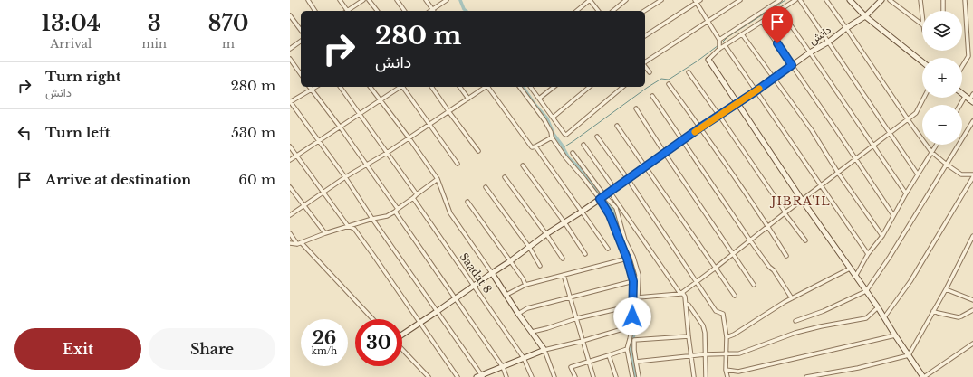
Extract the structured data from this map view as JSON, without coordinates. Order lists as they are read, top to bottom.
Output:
{
  "streets": {
    "main road": ["دانش"],
    "street": ["Saadat 8"]
  },
  "crossings": [
    ["دانش", "Saadat 8"]
  ],
  "districts": ["JIBRA'IL"],
  "page": {
    "eta": [
      "13:04",
      "Arrival",
      "3",
      "min",
      "870",
      "m"
    ],
    "map_buttons": ["+", "−"],
    "turn": ["280 m", "دانش"],
    "list": [
      {
        "name": "Turn right",
        "note": "دانش",
        "value": "280 m"
      },
      {
        "name": "Turn left",
        "value": "530 m"
      },
      {
        "name": "Arrive at destination",
        "value": "60 m"
      }
    ],
    "speed": "26 km/h",
    "limit": "30",
    "buttons": ["Exit", "Share"]
  }
}
